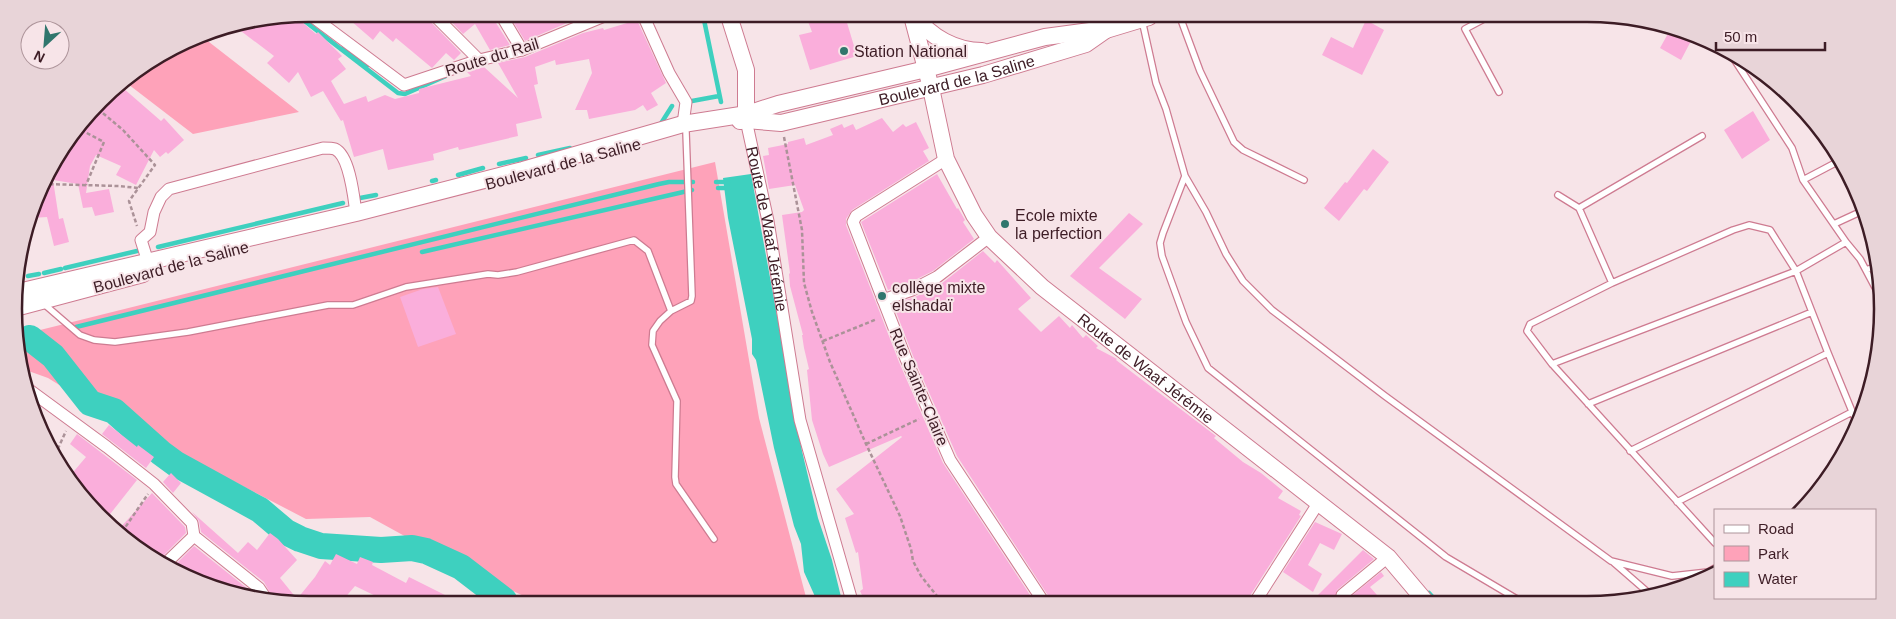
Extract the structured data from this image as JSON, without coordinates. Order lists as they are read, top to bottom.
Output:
{
  "streets": {
    "main road": ["Boulevard de la Saline", "Route de Waaf Jérémie"],
    "street": ["Route du Rail", "Rue Sainte-Claire"]
  },
  "crossings": [
    ["Boulevard de la Saline", "Route de Waaf Jérémie"],
    ["Route de Waaf Jérémie", "Rue Sainte-Claire"]
  ],
  "places": ["Station National", "Ecole mixte la perfection", "collège mixte elshadaï"],
  "legend": ["Road", "Park", "Water"],
  "scale_bar": "50 m",
  "north": "bottom left"
}
